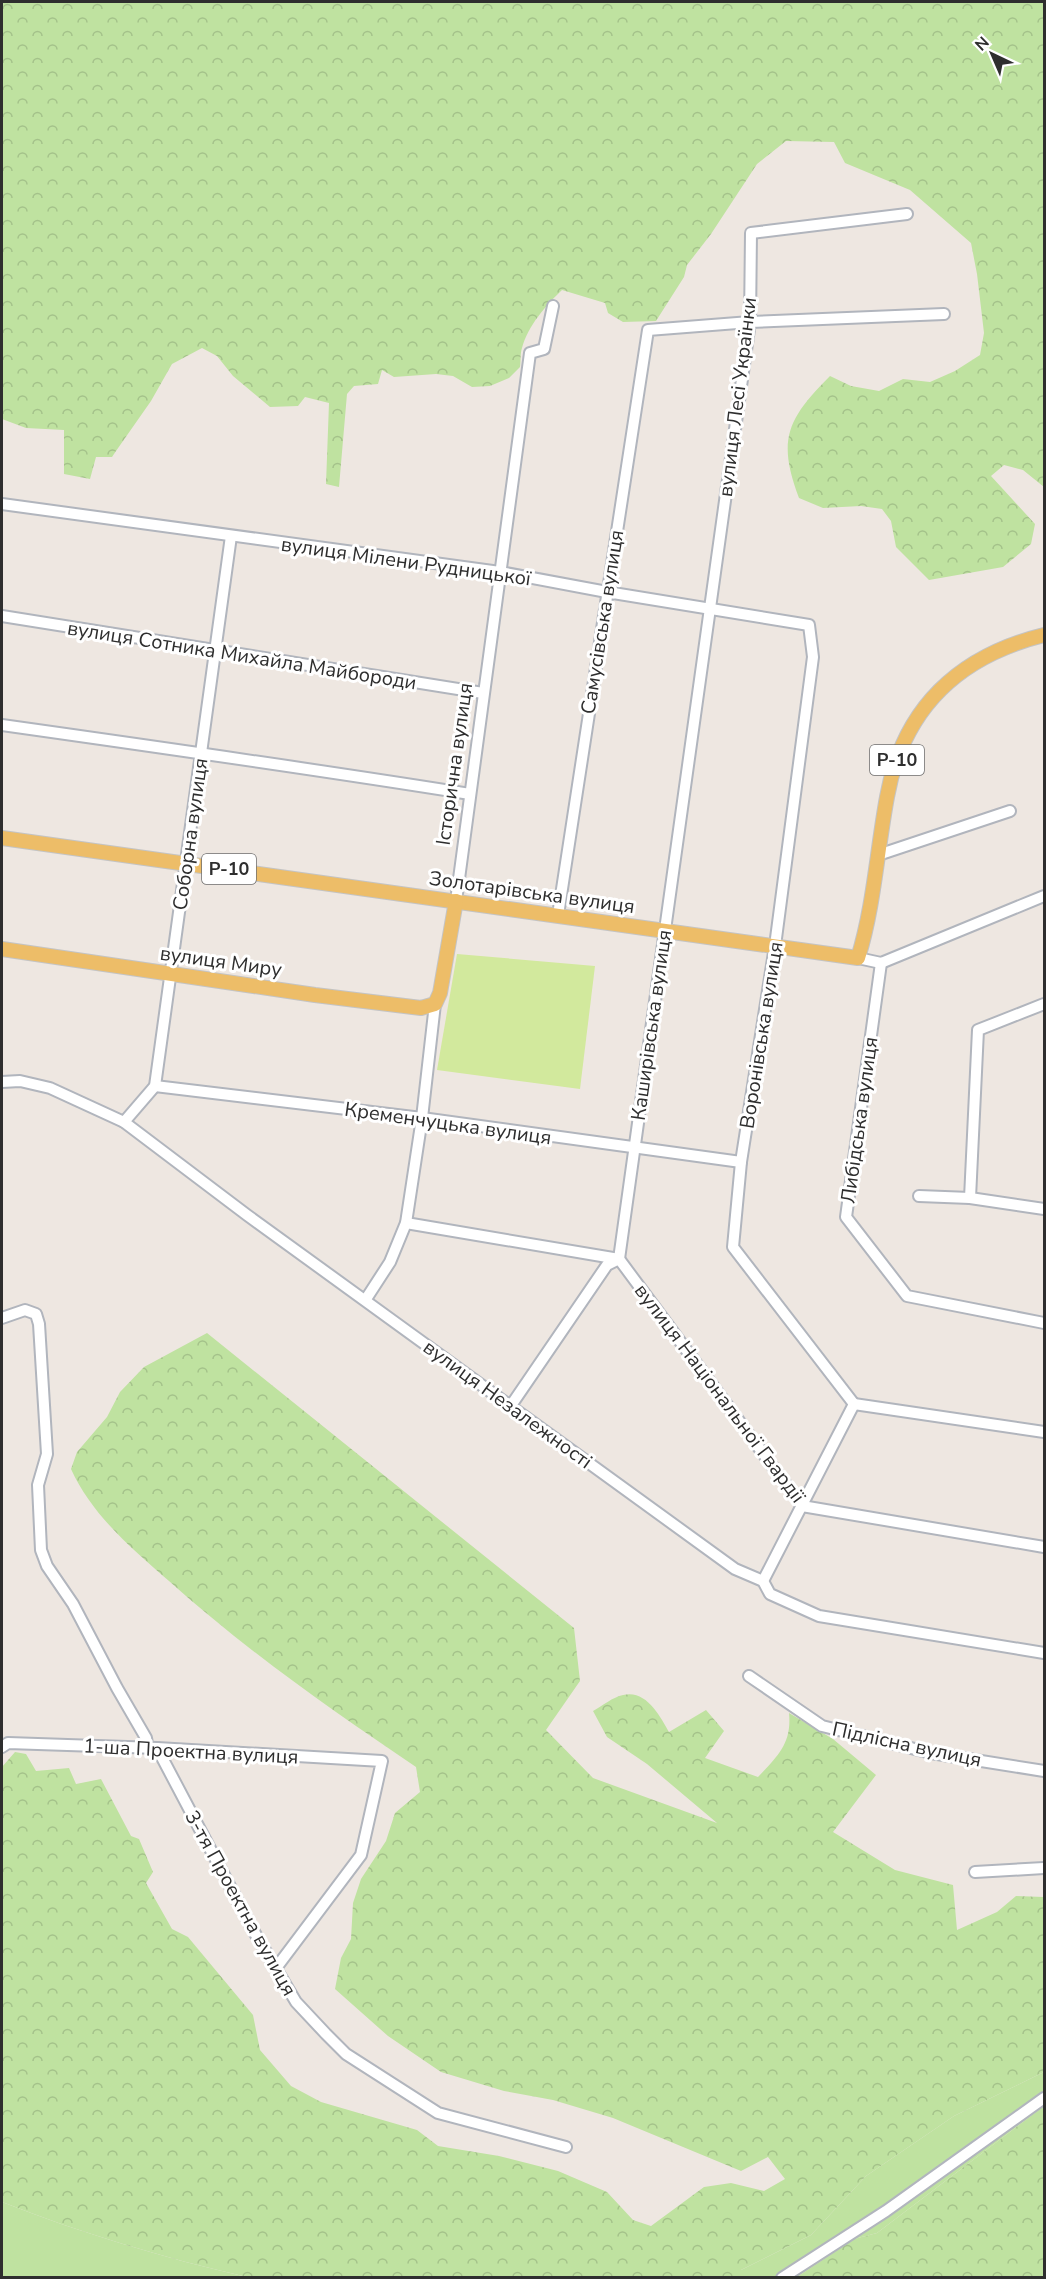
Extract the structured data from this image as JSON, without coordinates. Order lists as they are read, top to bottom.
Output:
{
  "streets": {
    "main road": [
      "Р-10",
      "Історична вулиця",
      "Золотарівська вулиця",
      "вулиця Миру"
    ],
    "street": [
      "вулиця Лесі Українки",
      "вулиця Мілени Рудницької",
      "Самусівська вулиця",
      "вулиця Сотника Михайла Майбороди",
      "Соборна вулиця",
      "Каширівська вулиця",
      "Воронівська вулиця",
      "Либідська вулиця",
      "Кременчуцька вулиця",
      "вулиця Національної Гвардії",
      "вулиця Незалежності",
      "Підлісна вулиця",
      "1-ша Проектна вулиця",
      "3-тя Проектна вулиця"
    ]
  },
  "crossings": [
    ["вулиця Лесі Українки", "вулиця Мілени Рудницької"],
    ["вулиця Лесі Українки", "Самусівська вулиця"],
    ["вулиця Лесі Українки", "Каширівська вулиця"],
    ["вулиця Мілени Рудницької", "Самусівська вулиця"],
    ["вулиця Мілени Рудницької", "Історична вулиця"],
    ["вулиця Мілени Рудницької", "Соборна вулиця"],
    ["вулиця Мілени Рудницької", "Каширівська вулиця"],
    ["вулиця Мілени Рудницької", "Воронівська вулиця"],
    ["Самусівська вулиця", "Золотарівська вулиця"],
    ["вулиця Сотника Михайла Майбороди", "Історична вулиця"],
    ["вулиця Сотника Михайла Майбороди", "Соборна вулиця"],
    ["Р-10", "Золотарівська вулиця"],
    ["Історична вулиця", "Золотарівська вулиця"],
    ["Історична вулиця", "вулиця Миру"],
    ["Історична вулиця", "Кременчуцька вулиця"],
    ["Історична вулиця", "вулиця Незалежності"],
    ["Соборна вулиця", "Золотарівська вулиця"],
    ["Соборна вулиця", "вулиця Миру"],
    ["Соборна вулиця", "Кременчуцька вулиця"],
    ["Золотарівська вулиця", "Каширівська вулиця"],
    ["Золотарівська вулиця", "Воронівська вулиця"],
    ["Золотарівська вулиця", "Либідська вулиця"],
    ["Каширівська вулиця", "Кременчуцька вулиця"],
    ["Каширівська вулиця", "вулиця Національної Гвардії"],
    ["Воронівська вулиця", "Кременчуцька вулиця"],
    ["1-ша Проектна вулиця", "3-тя Проектна вулиця"]
  ],
  "north": "top left"
}
